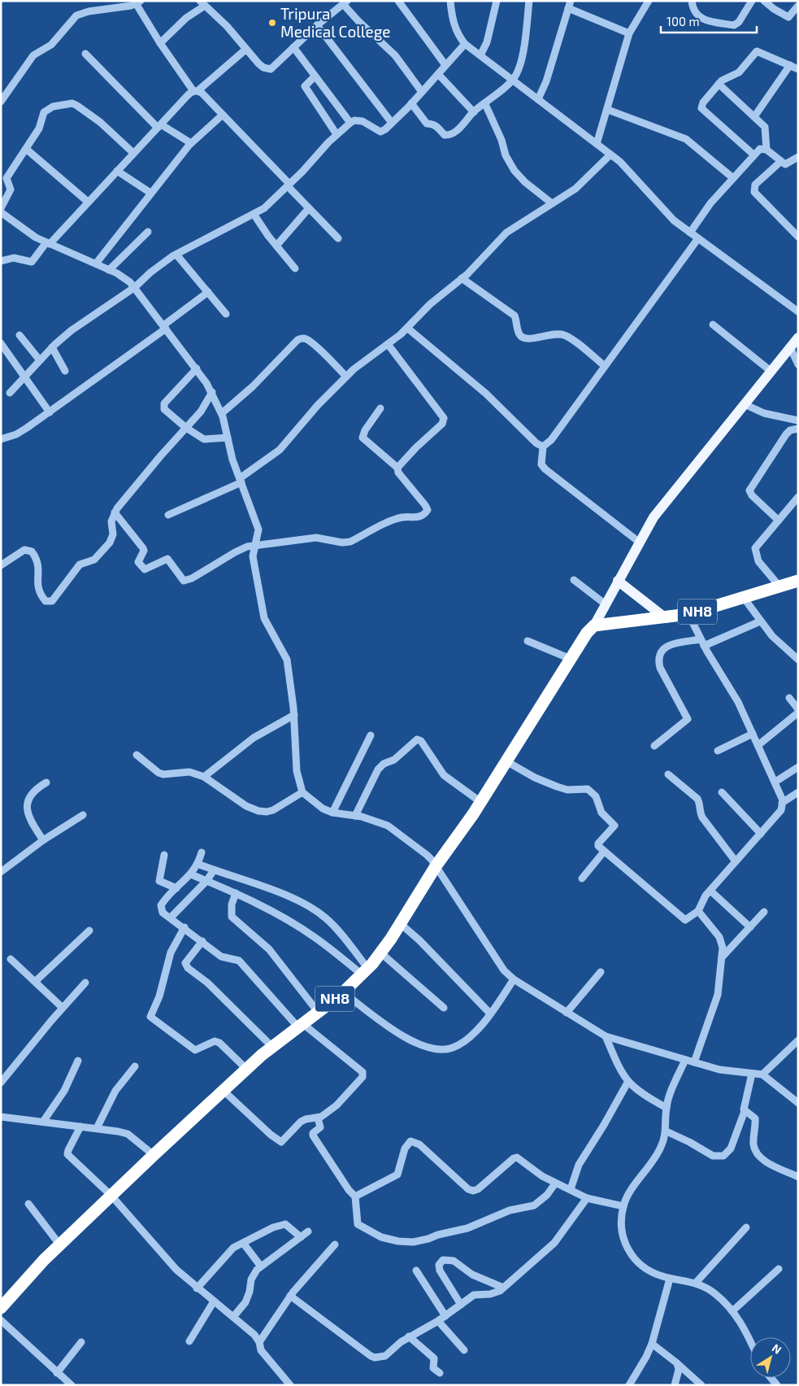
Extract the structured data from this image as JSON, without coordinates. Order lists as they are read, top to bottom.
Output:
{
  "streets": {
    "highway": ["NH8"]
  },
  "places": ["Tripura Medical College"],
  "scale_bar": "100 m",
  "north": "top right"
}
